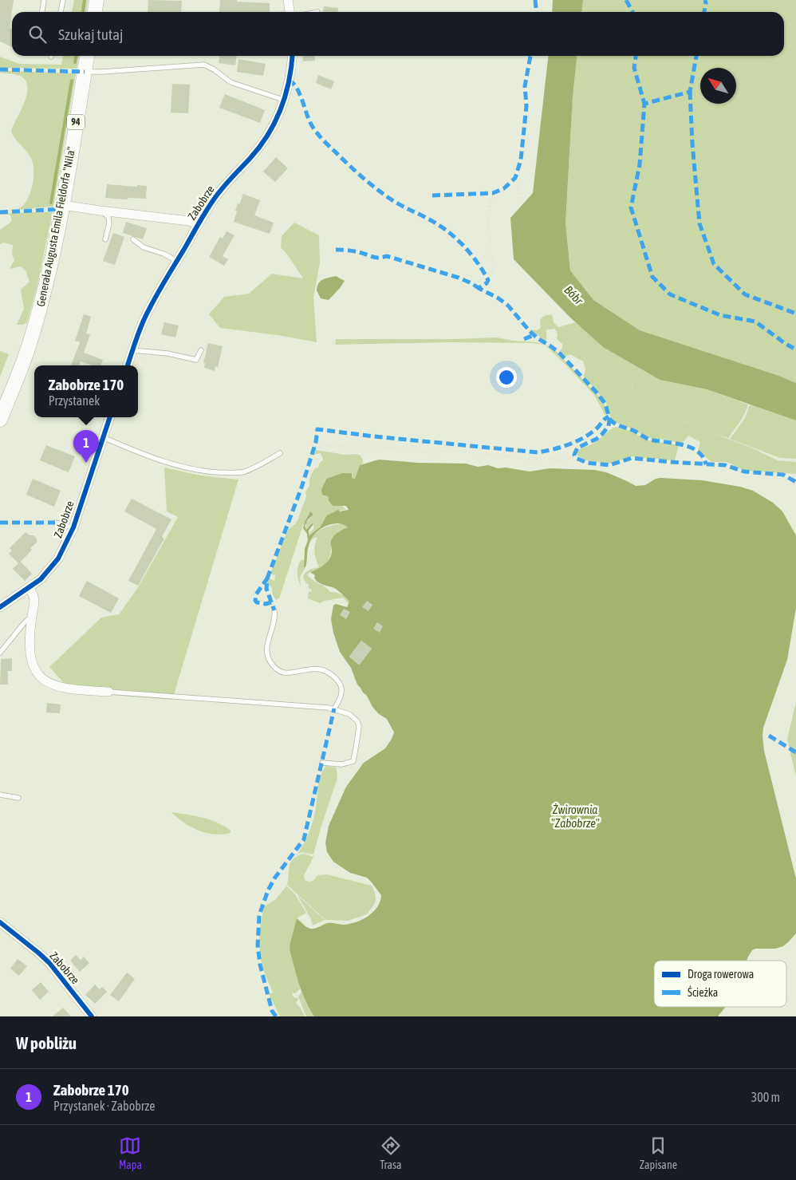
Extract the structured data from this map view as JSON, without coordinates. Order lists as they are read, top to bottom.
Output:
{
  "streets": {
    "main road": ["94", "Generała Augusta Emila Fieldorfa \"Nila\""],
    "street": ["Zabobrze"]
  },
  "water": ["Bóbr", "Żwirownia \"Zabobrze\""],
  "legend": ["Droga rowerowa", "Ścieżka"],
  "north": "top left",
  "page": {
    "search": "Szukaj tutaj",
    "popup": ["Zabobrze 170", "Przystanek"],
    "pins": "1",
    "heading": "W pobliżu",
    "list": [
      {
        "mark": "1",
        "name": "Zabobrze 170",
        "note": "Przystanek · Zabobrze",
        "value": "300 m"
      }
    ],
    "nav": ["Mapa", "Trasa", "Zapisane"]
  }
}
